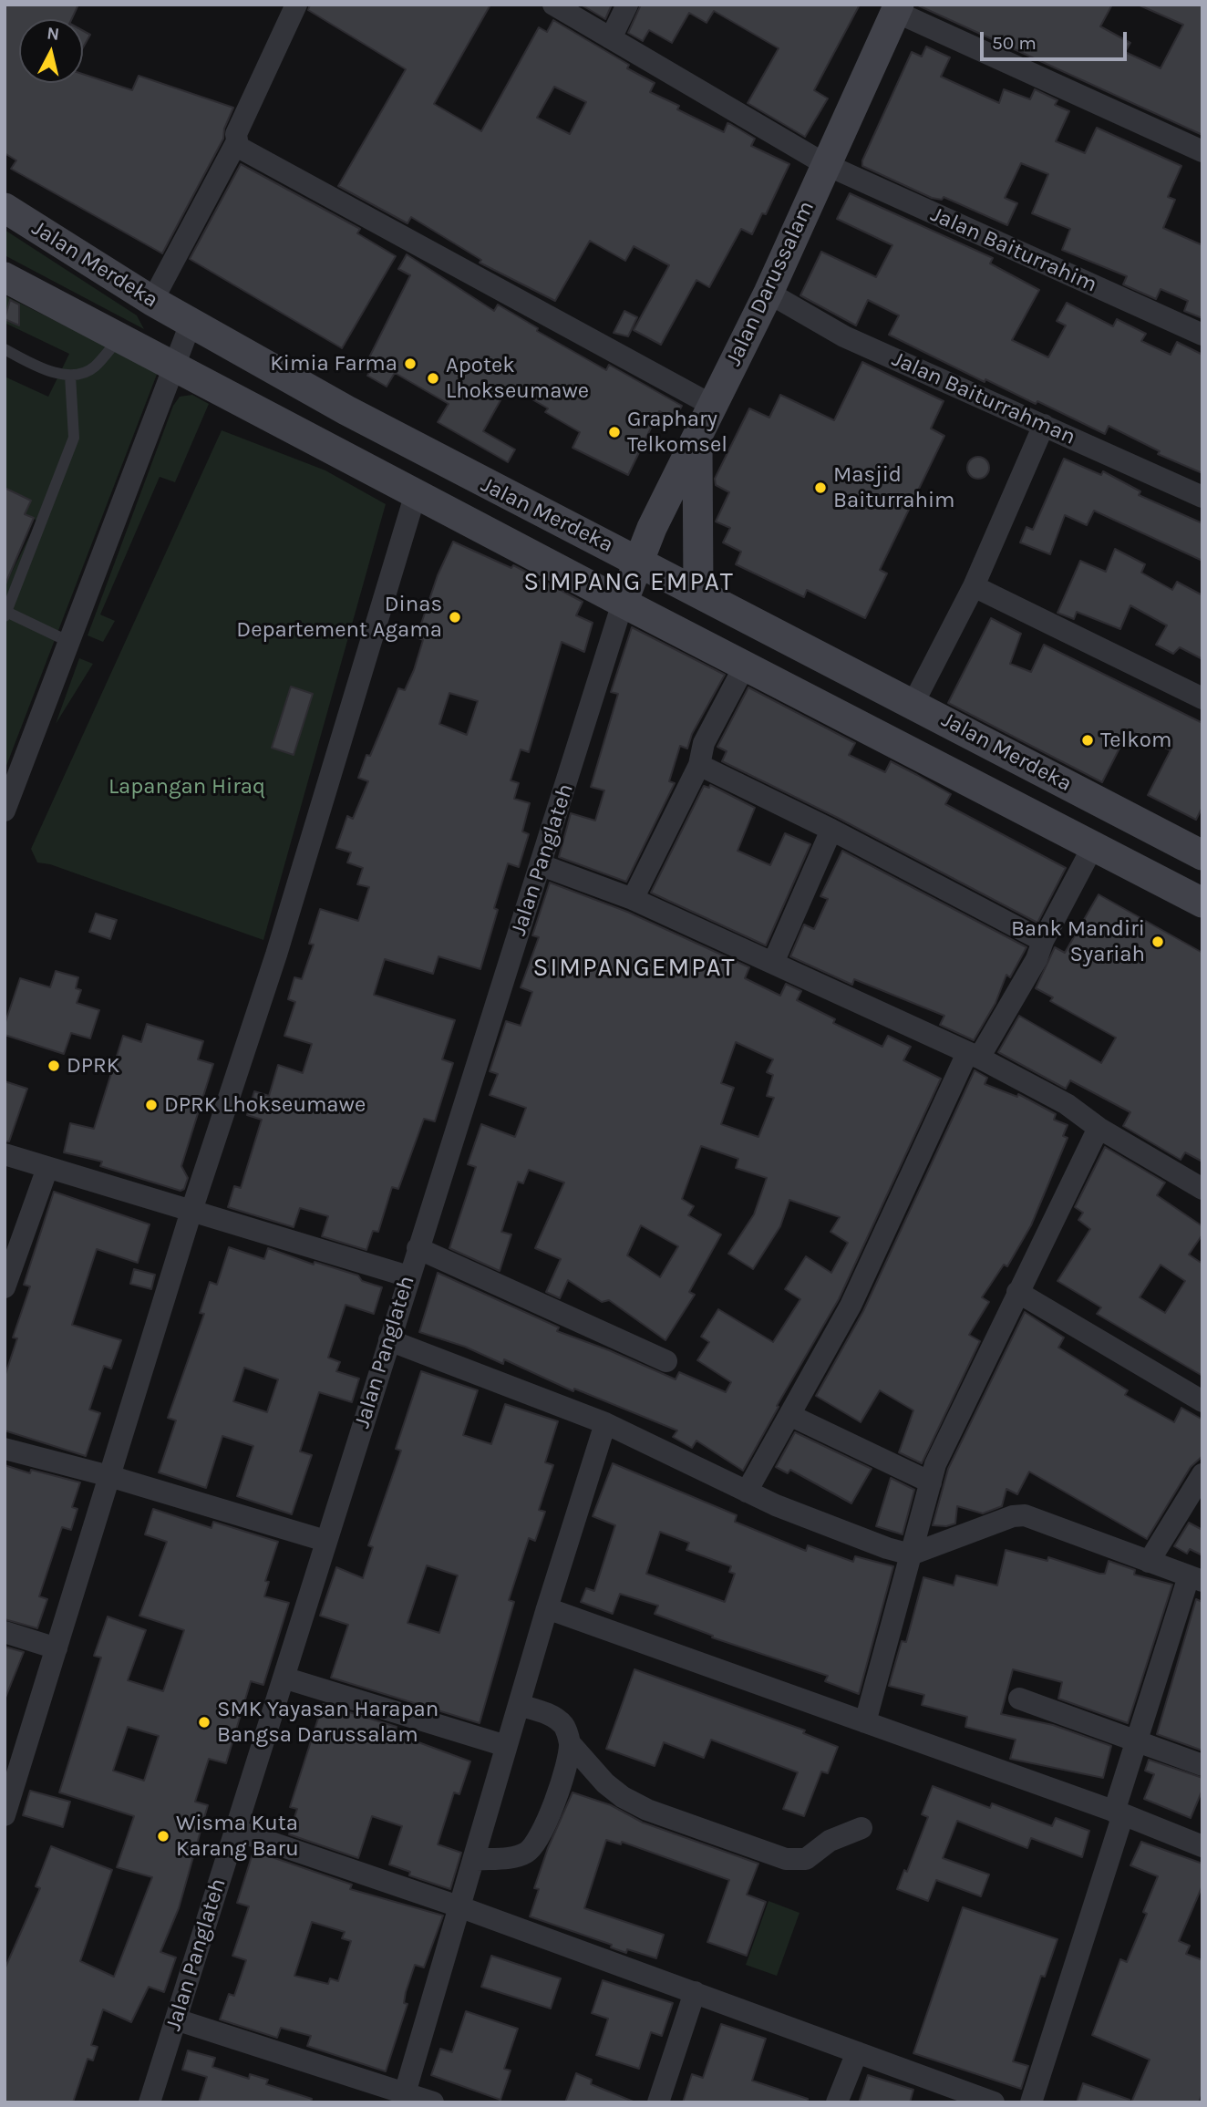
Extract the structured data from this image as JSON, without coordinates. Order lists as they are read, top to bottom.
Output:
{
  "streets": {
    "main road": ["Jalan Merdeka", "Jalan Darussalam"],
    "street": ["Jalan Baiturrahim", "Jalan Baiturrahman", "Jalan Panglateh"]
  },
  "crossings": [
    ["Jalan Baiturrahim", "Jalan Darussalam"],
    ["Jalan Merdeka", "Jalan Darussalam"],
    ["Jalan Merdeka", "Jalan Panglateh"],
    ["Jalan Darussalam", "Jalan Baiturrahman"],
    ["Jalan Darussalam", "Jalan Panglateh"]
  ],
  "districts": ["SIMPANG EMPAT", "SIMPANGEMPAT"],
  "parks": ["Lapangan Hiraq"],
  "places": [
    "Kimia Farma",
    "Apotek Lhokseumawe",
    "Graphary Telkomsel",
    "Masjid Baiturrahim",
    "Dinas Departement Agama",
    "Telkom",
    "Bank Mandiri Syariah",
    "DPRK",
    "DPRK Lhokseumawe",
    "SMK Yayasan Harapan Bangsa Darussalam",
    "Wisma Kuta Karang Baru"
  ],
  "scale_bar": "50 m",
  "north": "top"
}
